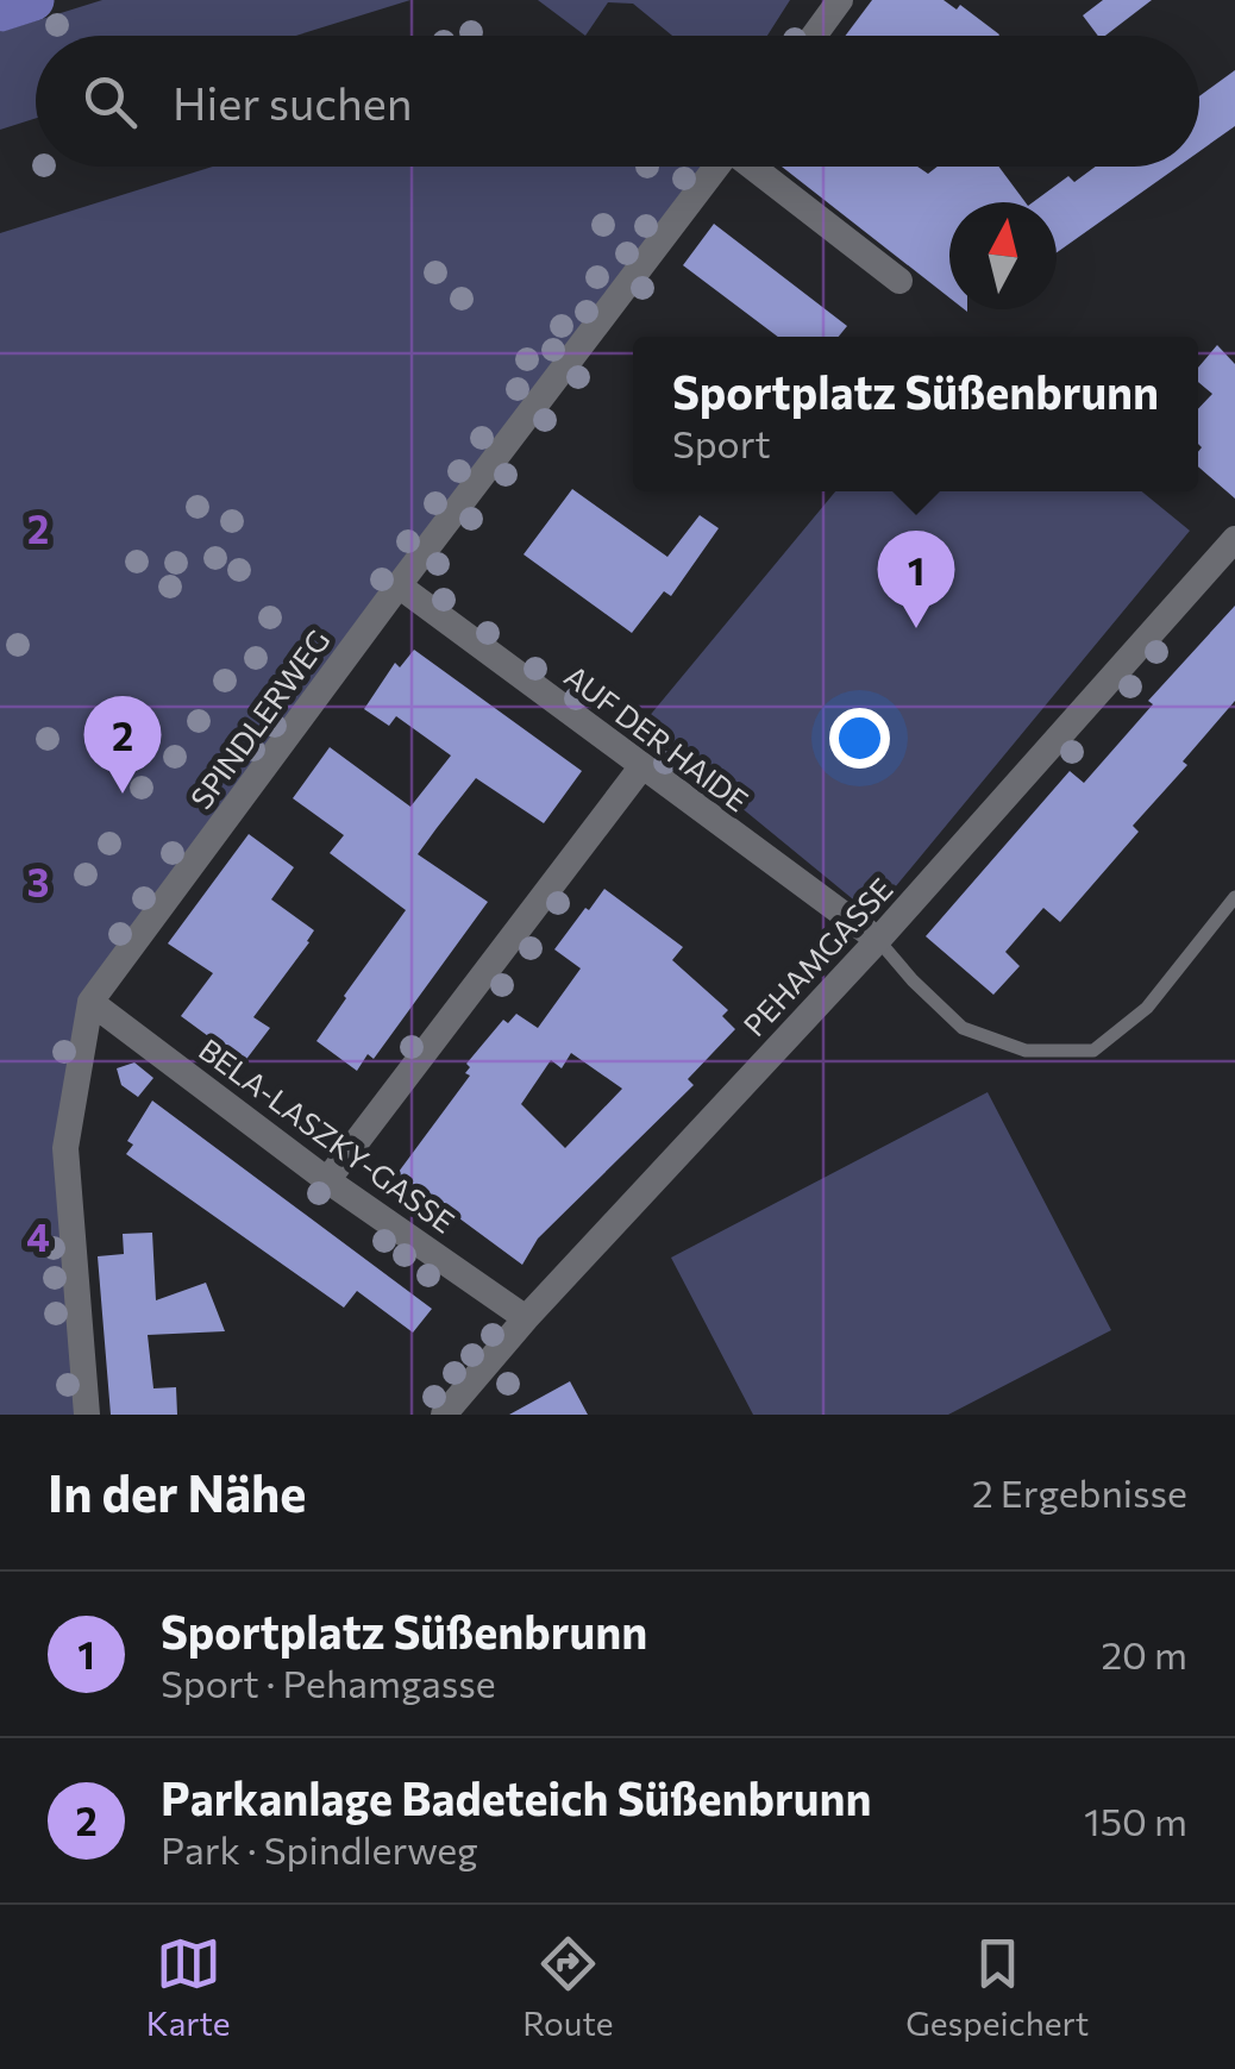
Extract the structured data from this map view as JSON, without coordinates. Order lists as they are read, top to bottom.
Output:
{
  "streets": {
    "street": [
      "SPINDLERWEG",
      "AUF DER HAIDE",
      "PEHAMGASSE",
      "BELA-LASZKY-GASSE"
    ]
  },
  "crossings": [
    ["SPINDLERWEG", "AUF DER HAIDE"],
    ["SPINDLERWEG", "BELA-LASZKY-GASSE"],
    ["AUF DER HAIDE", "PEHAMGASSE"],
    ["PEHAMGASSE", "BELA-LASZKY-GASSE"]
  ],
  "north": "top",
  "page": {
    "search": "Hier suchen",
    "popup": ["Sportplatz Süßenbrunn", "Sport"],
    "pins": ["1", "2"],
    "heading": ["In der Nähe", "2 Ergebnisse"],
    "list": [
      {
        "mark": "1",
        "name": "Sportplatz Süßenbrunn",
        "note": "Sport · Pehamgasse",
        "value": "20 m"
      },
      {
        "mark": "2",
        "name": "Parkanlage Badeteich Süßenbrunn",
        "note": "Park · Spindlerweg",
        "value": "150 m"
      }
    ],
    "nav": ["Karte", "Route", "Gespeichert"]
  },
  "grid": {
    "rows": ["2", "3", "4"]
  }
}
